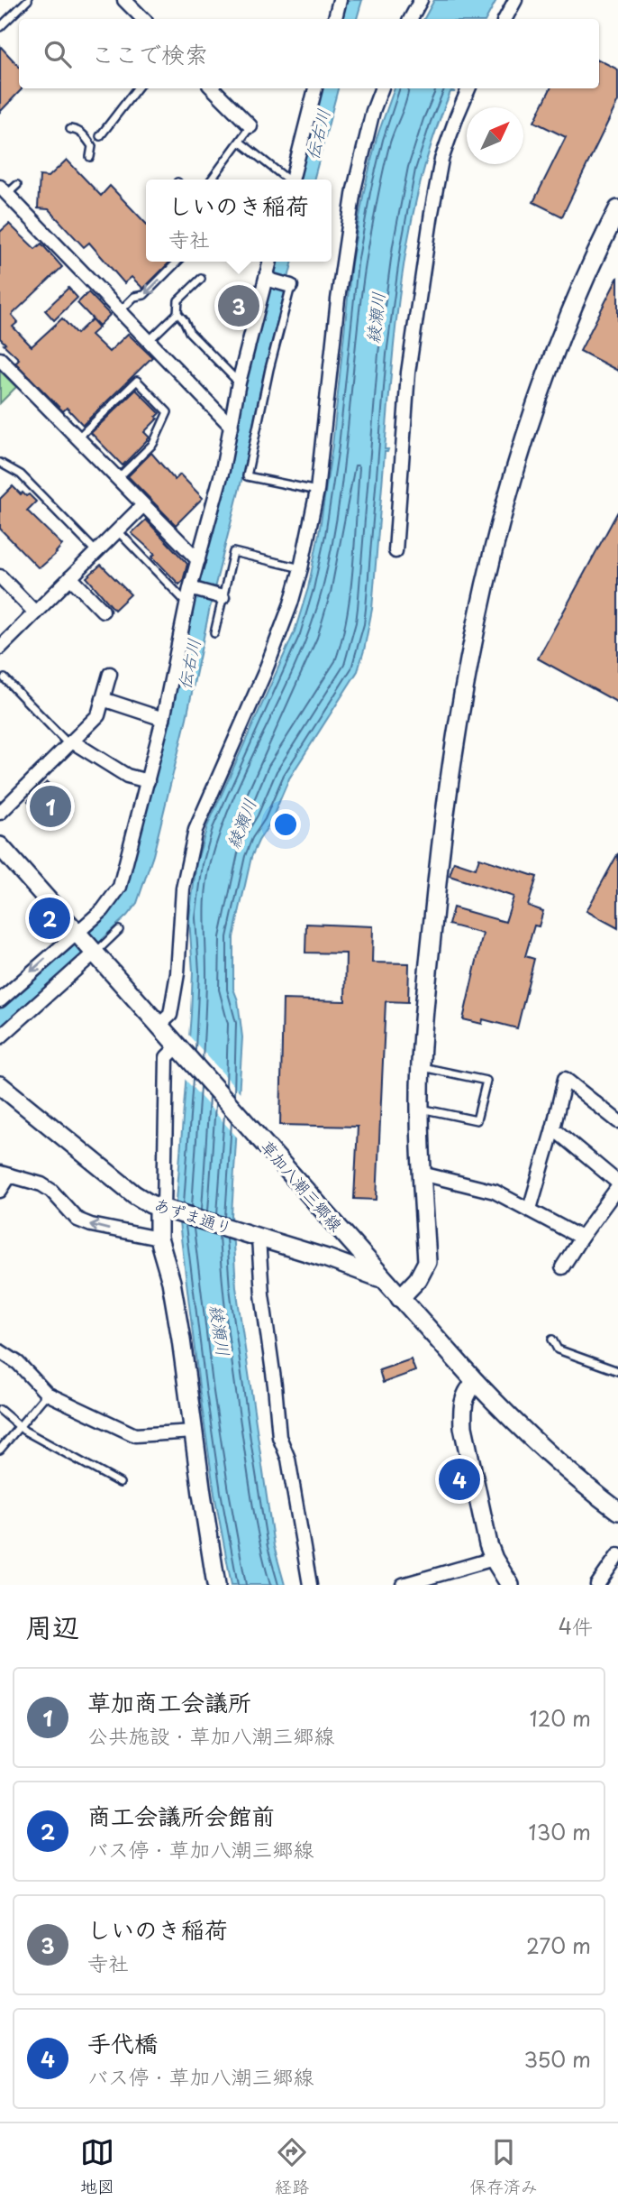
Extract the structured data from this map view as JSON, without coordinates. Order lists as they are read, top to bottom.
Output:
{
  "streets": {
    "street": ["草加八潮三郷線", "あずま通り"]
  },
  "crossings": [
    ["草加八潮三郷線", "あずま通り"]
  ],
  "water": ["伝右川", "綾瀬川"],
  "north": "top right",
  "page": {
    "search": "ここで検索",
    "popup": ["しいのき稲荷", "寺社"],
    "pins": [
      "3",
      "1",
      "2",
      "4"
    ],
    "heading": ["周辺", "4件"],
    "list": [
      {
        "mark": "1",
        "name": "草加商工会議所",
        "note": "公共施設 · 草加八潮三郷線",
        "value": "120 m"
      },
      {
        "mark": "2",
        "name": "商工会議所会館前",
        "note": "バス停 · 草加八潮三郷線",
        "value": "130 m"
      },
      {
        "mark": "3",
        "name": "しいのき稲荷",
        "note": "寺社",
        "value": "270 m"
      },
      {
        "mark": "4",
        "name": "手代橋",
        "note": "バス停 · 草加八潮三郷線",
        "value": "350 m"
      }
    ],
    "nav": ["地図", "経路", "保存済み"]
  }
}
